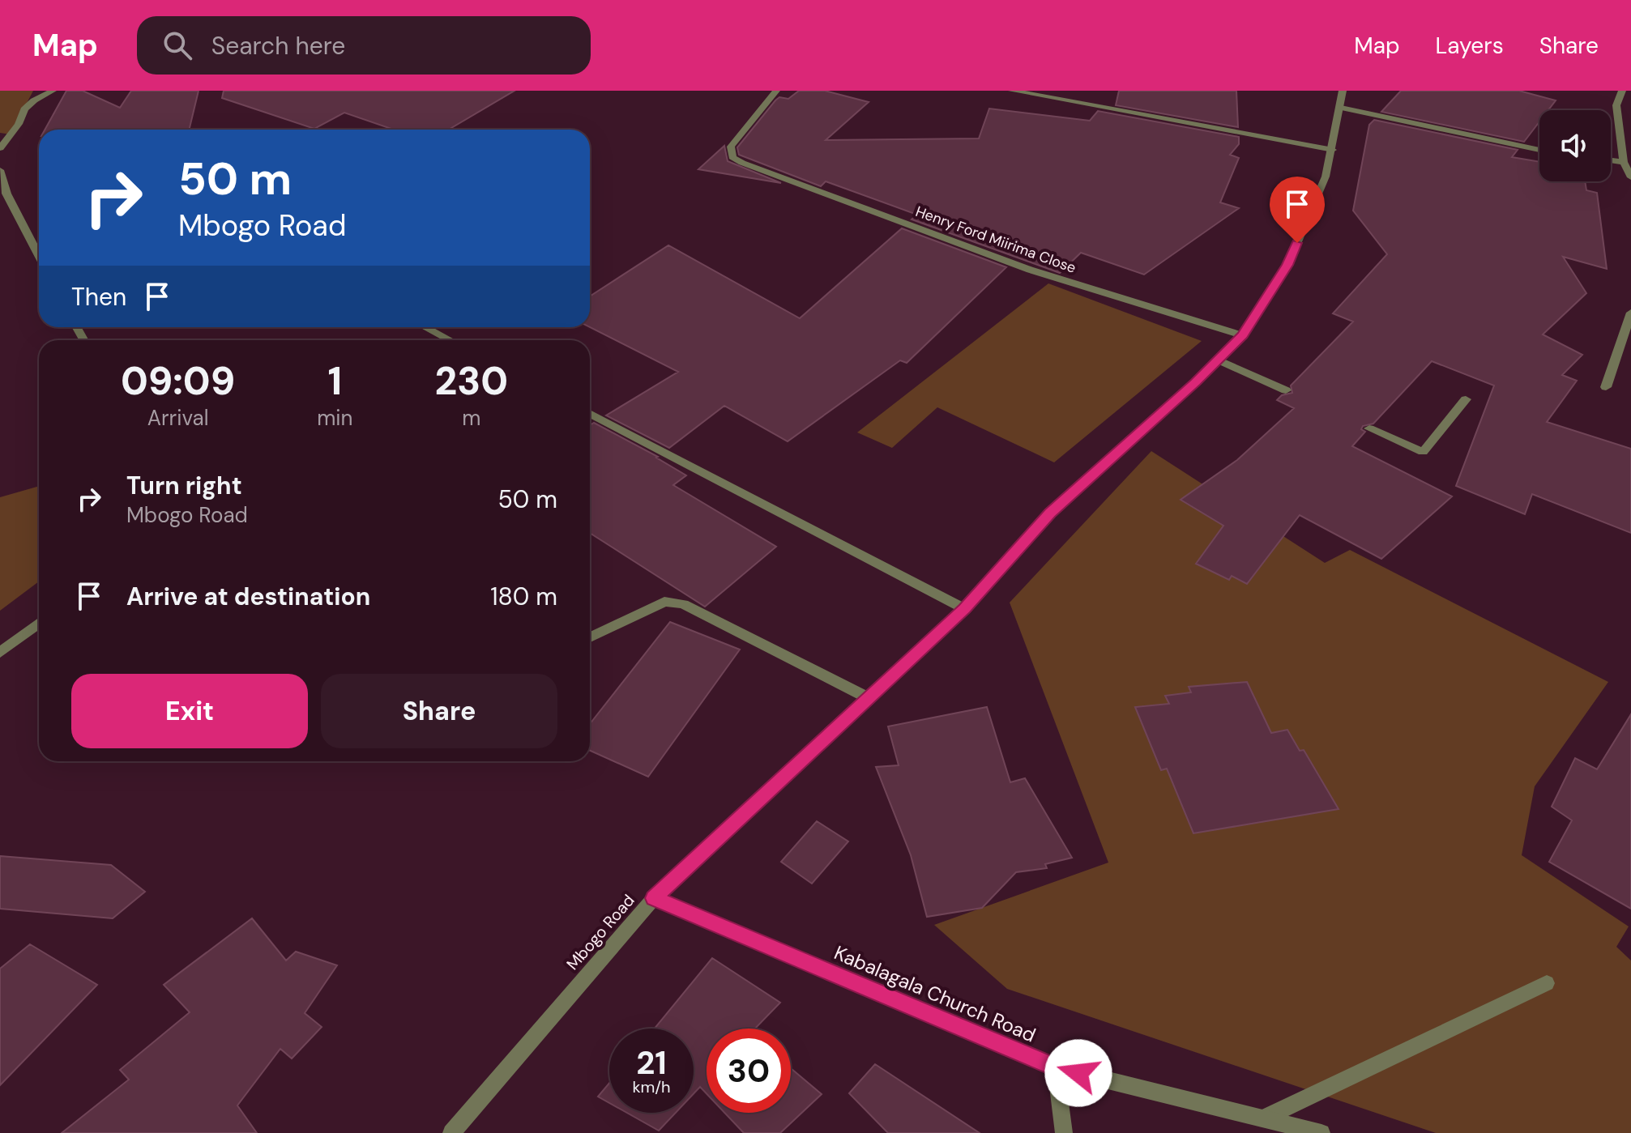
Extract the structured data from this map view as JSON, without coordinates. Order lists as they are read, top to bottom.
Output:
{
  "streets": {
    "street": ["Henry Ford Miirima Close", "Mbogo Road", "Kabalagala Church Road"]
  },
  "crossings": [
    ["Henry Ford Miirima Close", "Mbogo Road"],
    ["Mbogo Road", "Kabalagala Church Road"]
  ],
  "page": {
    "header": "Map",
    "search": "Search here",
    "nav": ["Map", "Layers", "Share"],
    "turn": ["50 m", "Mbogo Road"],
    "then": "Then",
    "eta": [
      "09:09",
      "Arrival",
      "1",
      "min",
      "230",
      "m"
    ],
    "list": [
      {
        "name": "Turn right",
        "note": "Mbogo Road",
        "value": "50 m"
      },
      {
        "name": "Arrive at destination",
        "value": "180 m"
      }
    ],
    "buttons": ["Exit", "Share"],
    "speed": "21 km/h",
    "limit": "30"
  }
}
